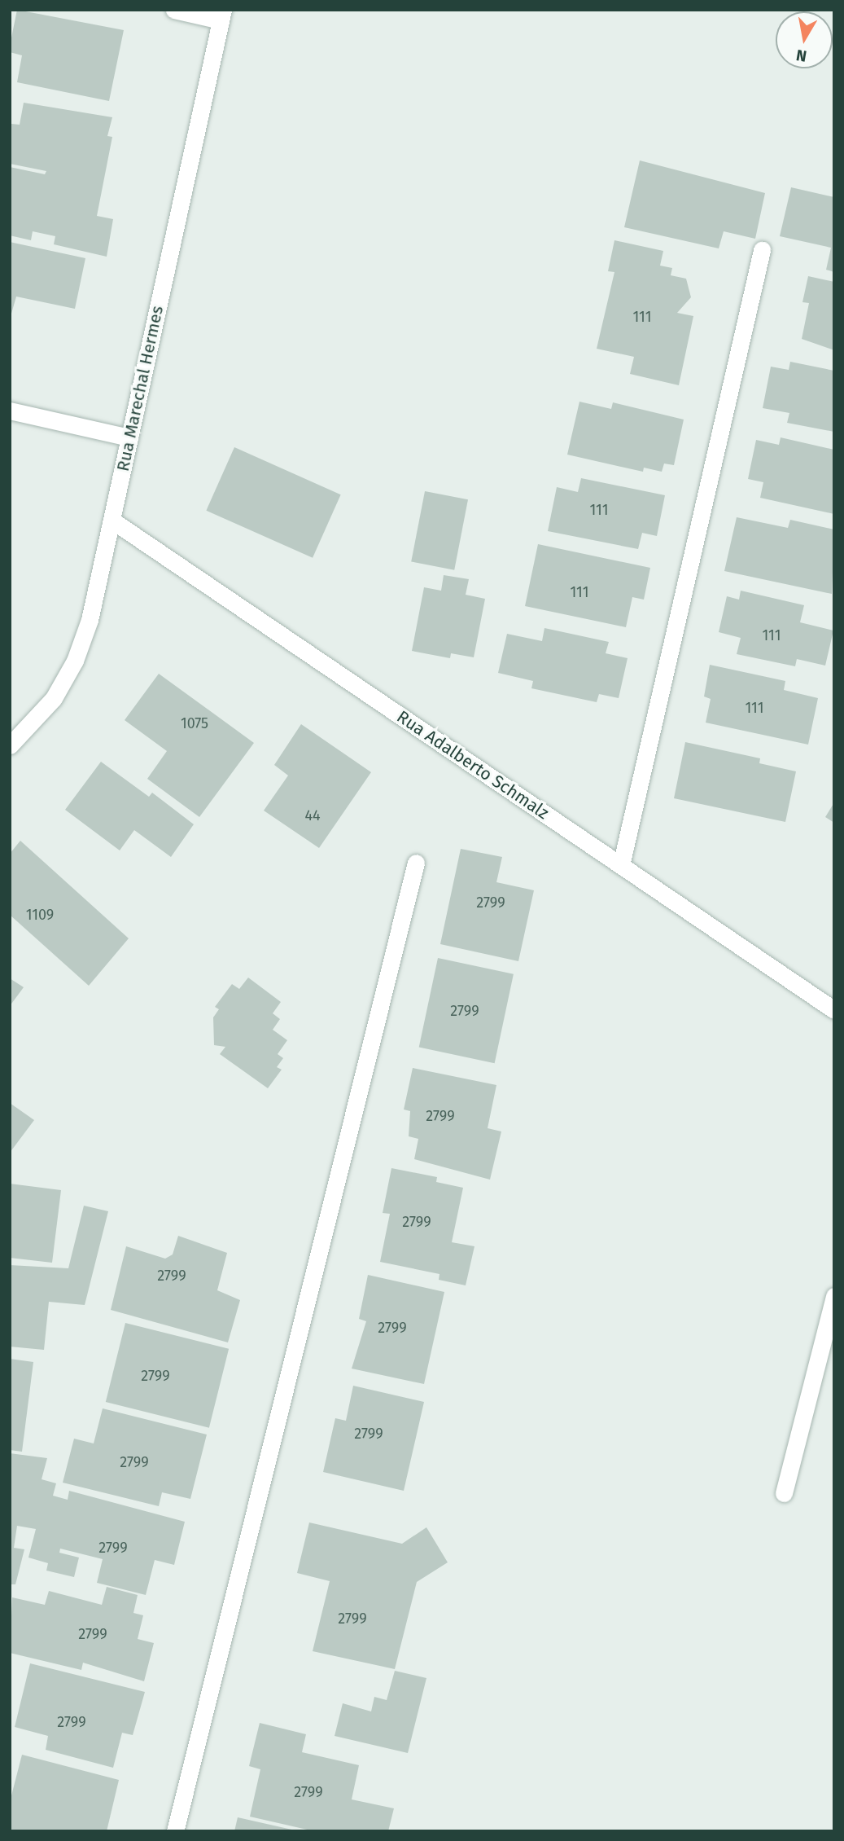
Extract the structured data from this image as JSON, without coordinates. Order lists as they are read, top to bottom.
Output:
{
  "streets": {
    "street": ["Rua Marechal Hermes", "Rua Adalberto Schmalz"]
  },
  "crossings": [
    ["Rua Marechal Hermes", "Rua Adalberto Schmalz"]
  ],
  "house_numbers": [
    "111",
    "111",
    "111",
    "111",
    "111",
    "1075",
    "44",
    "2799",
    "1109",
    "2799",
    "2799",
    "2799",
    "2799",
    "2799",
    "2799",
    "2799",
    "2799",
    "2799",
    "2799",
    "2799",
    "2799",
    "2799"
  ],
  "north": "bottom"
}
